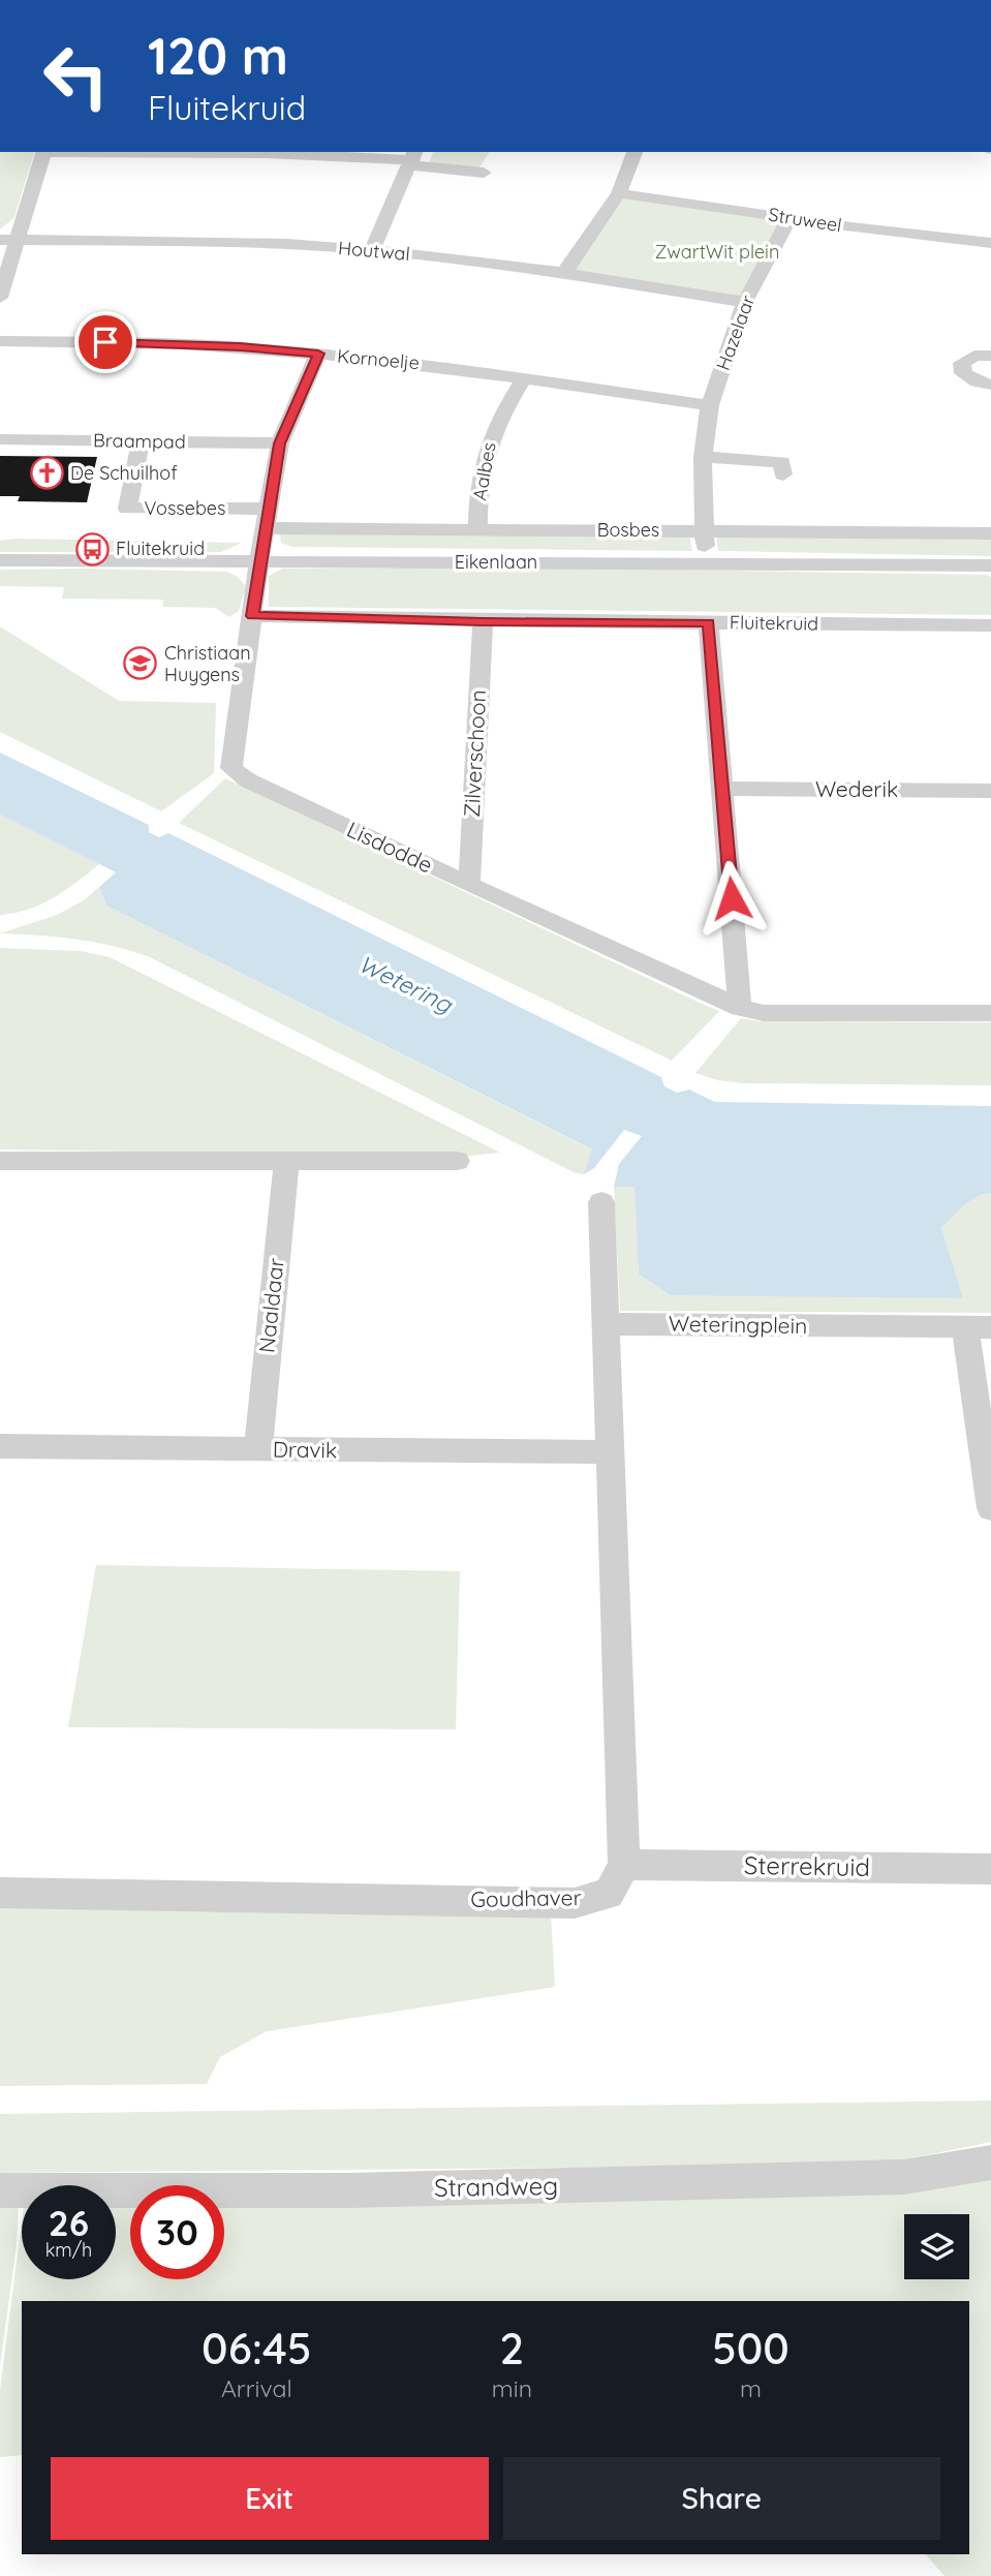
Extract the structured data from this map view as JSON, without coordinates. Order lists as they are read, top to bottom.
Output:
{
  "streets": {
    "street": [
      "Struweel",
      "Houtwal",
      "Hazelaar",
      "Kornoelje",
      "Braampad",
      "Aalbes",
      "Vossebes",
      "Bosbes",
      "Eikenlaan",
      "Fluitekruid",
      "Zilverschoon",
      "Wederik",
      "Lisdodde",
      "Naaldaar",
      "Weteringplein",
      "Dravik",
      "Sterrekruid",
      "Goudhaver",
      "Strandweg"
    ]
  },
  "crossings": [
    ["Struweel", "Hazelaar"],
    ["Houtwal", "Hazelaar"],
    ["Hazelaar", "Kornoelje"],
    ["Hazelaar", "Bosbes"],
    ["Hazelaar", "Eikenlaan"],
    ["Kornoelje", "Aalbes"],
    ["Braampad", "Vossebes"],
    ["Aalbes", "Bosbes"],
    ["Vossebes", "Bosbes"],
    ["Eikenlaan", "Lisdodde"],
    ["Fluitekruid", "Zilverschoon"],
    ["Fluitekruid", "Lisdodde"],
    ["Zilverschoon", "Lisdodde"],
    ["Naaldaar", "Dravik"],
    ["Sterrekruid", "Goudhaver"]
  ],
  "water": ["Wetering"],
  "parks": ["ZwartWit plein"],
  "places": {
    "church": ["De Schuilhof"],
    "bus stop": ["Fluitekruid"],
    "school or university": ["Christiaan Huygens"]
  },
  "page": {
    "turn": ["120 m", "Fluitekruid"],
    "speed": "26 km/h",
    "limit": "30",
    "eta": [
      "06:45",
      "Arrival",
      "2",
      "min",
      "500",
      "m"
    ],
    "buttons": ["Exit", "Share"]
  }
}
